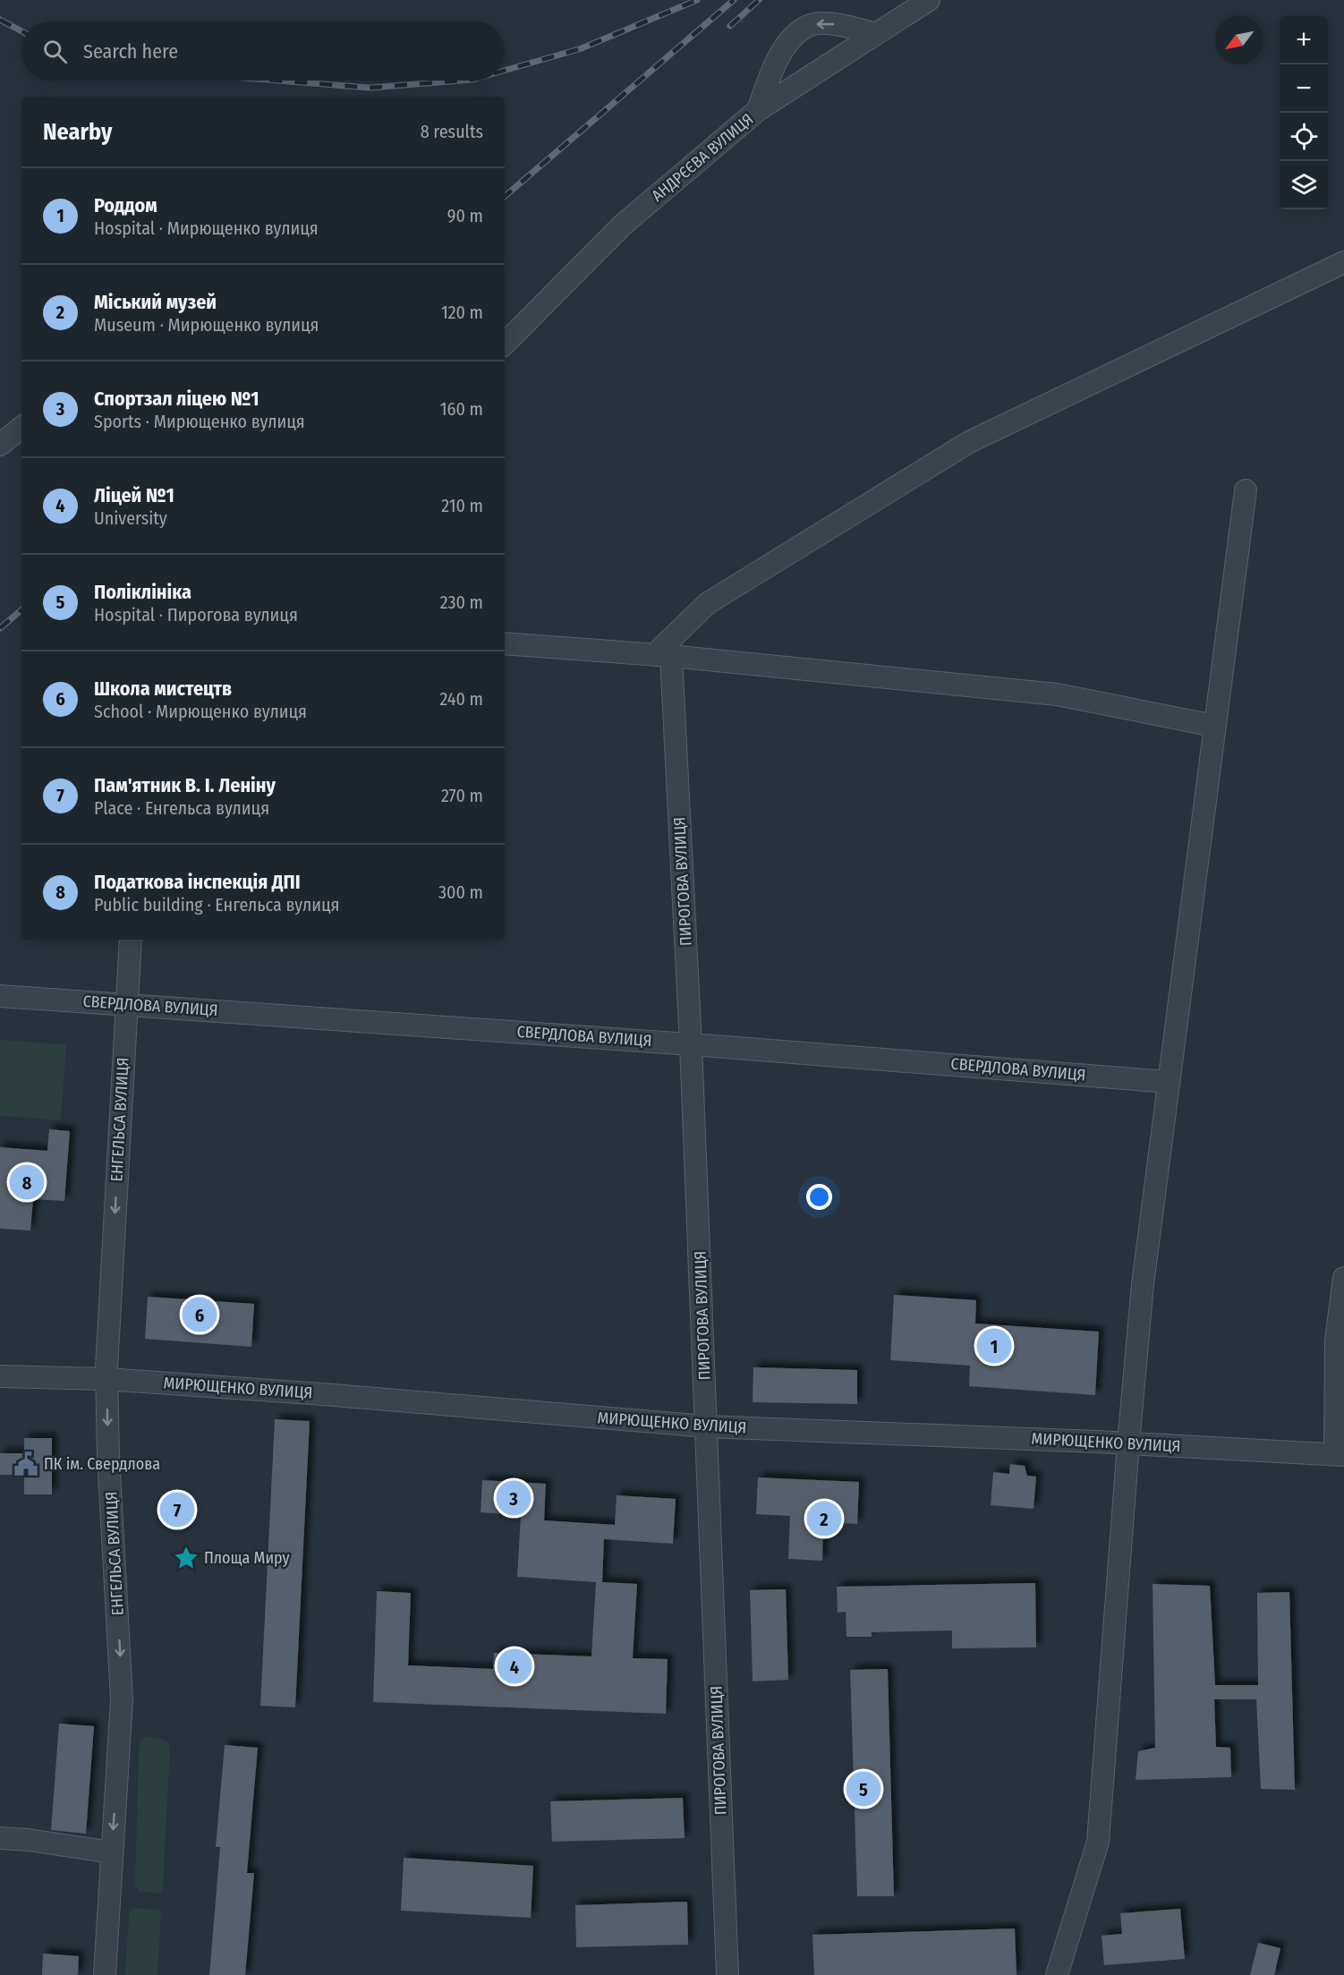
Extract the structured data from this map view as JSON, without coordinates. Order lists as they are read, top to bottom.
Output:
{
  "streets": {
    "street": [
      "АНДРЄЄВА ВУЛИЦЯ",
      "ПИРОГОВА ВУЛИЦЯ",
      "СВЕРДЛОВА ВУЛИЦЯ",
      "ЕНГЕЛЬСА ВУЛИЦЯ",
      "МИРЮЩЕНКО ВУЛИЦЯ"
    ]
  },
  "crossings": [
    ["ПИРОГОВА ВУЛИЦЯ", "СВЕРДЛОВА ВУЛИЦЯ"],
    ["ПИРОГОВА ВУЛИЦЯ", "МИРЮЩЕНКО ВУЛИЦЯ"],
    ["СВЕРДЛОВА ВУЛИЦЯ", "ЕНГЕЛЬСА ВУЛИЦЯ"],
    ["ЕНГЕЛЬСА ВУЛИЦЯ", "МИРЮЩЕНКО ВУЛИЦЯ"]
  ],
  "one_way": ["ЕНГЕЛЬСА ВУЛИЦЯ"],
  "places": {
    "public building": ["ПК ім. Свердлова"],
    "place": ["Площа Миру"]
  },
  "north": "bottom left",
  "page": {
    "map_buttons": ["+", "−"],
    "search": "Search here",
    "heading": ["Nearby", "8 results"],
    "list": [
      {
        "mark": "1",
        "name": "Роддом",
        "note": "Hospital · Мирющенко вулиця",
        "value": "90 m"
      },
      {
        "mark": "2",
        "name": "Міський музей",
        "note": "Museum · Мирющенко вулиця",
        "value": "120 m"
      },
      {
        "mark": "3",
        "name": "Спортзал ліцею №1",
        "note": "Sports · Мирющенко вулиця",
        "value": "160 m"
      },
      {
        "mark": "4",
        "name": "Ліцей №1",
        "note": "University",
        "value": "210 m"
      },
      {
        "mark": "5",
        "name": "Поліклініка",
        "note": "Hospital · Пирогова вулиця",
        "value": "230 m"
      },
      {
        "mark": "6",
        "name": "Школа мистецтв",
        "note": "School · Мирющенко вулиця",
        "value": "240 m"
      },
      {
        "mark": "7",
        "name": "Пам'ятник В. І. Леніну",
        "note": "Place · Енгельса вулиця",
        "value": "270 m"
      },
      {
        "mark": "8",
        "name": "Податкова інспекція ДПІ",
        "note": "Public building · Енгельса вулиця",
        "value": "300 m"
      }
    ],
    "pins": [
      "8",
      "6",
      "1",
      "3",
      "7",
      "2",
      "4",
      "5"
    ]
  }
}
